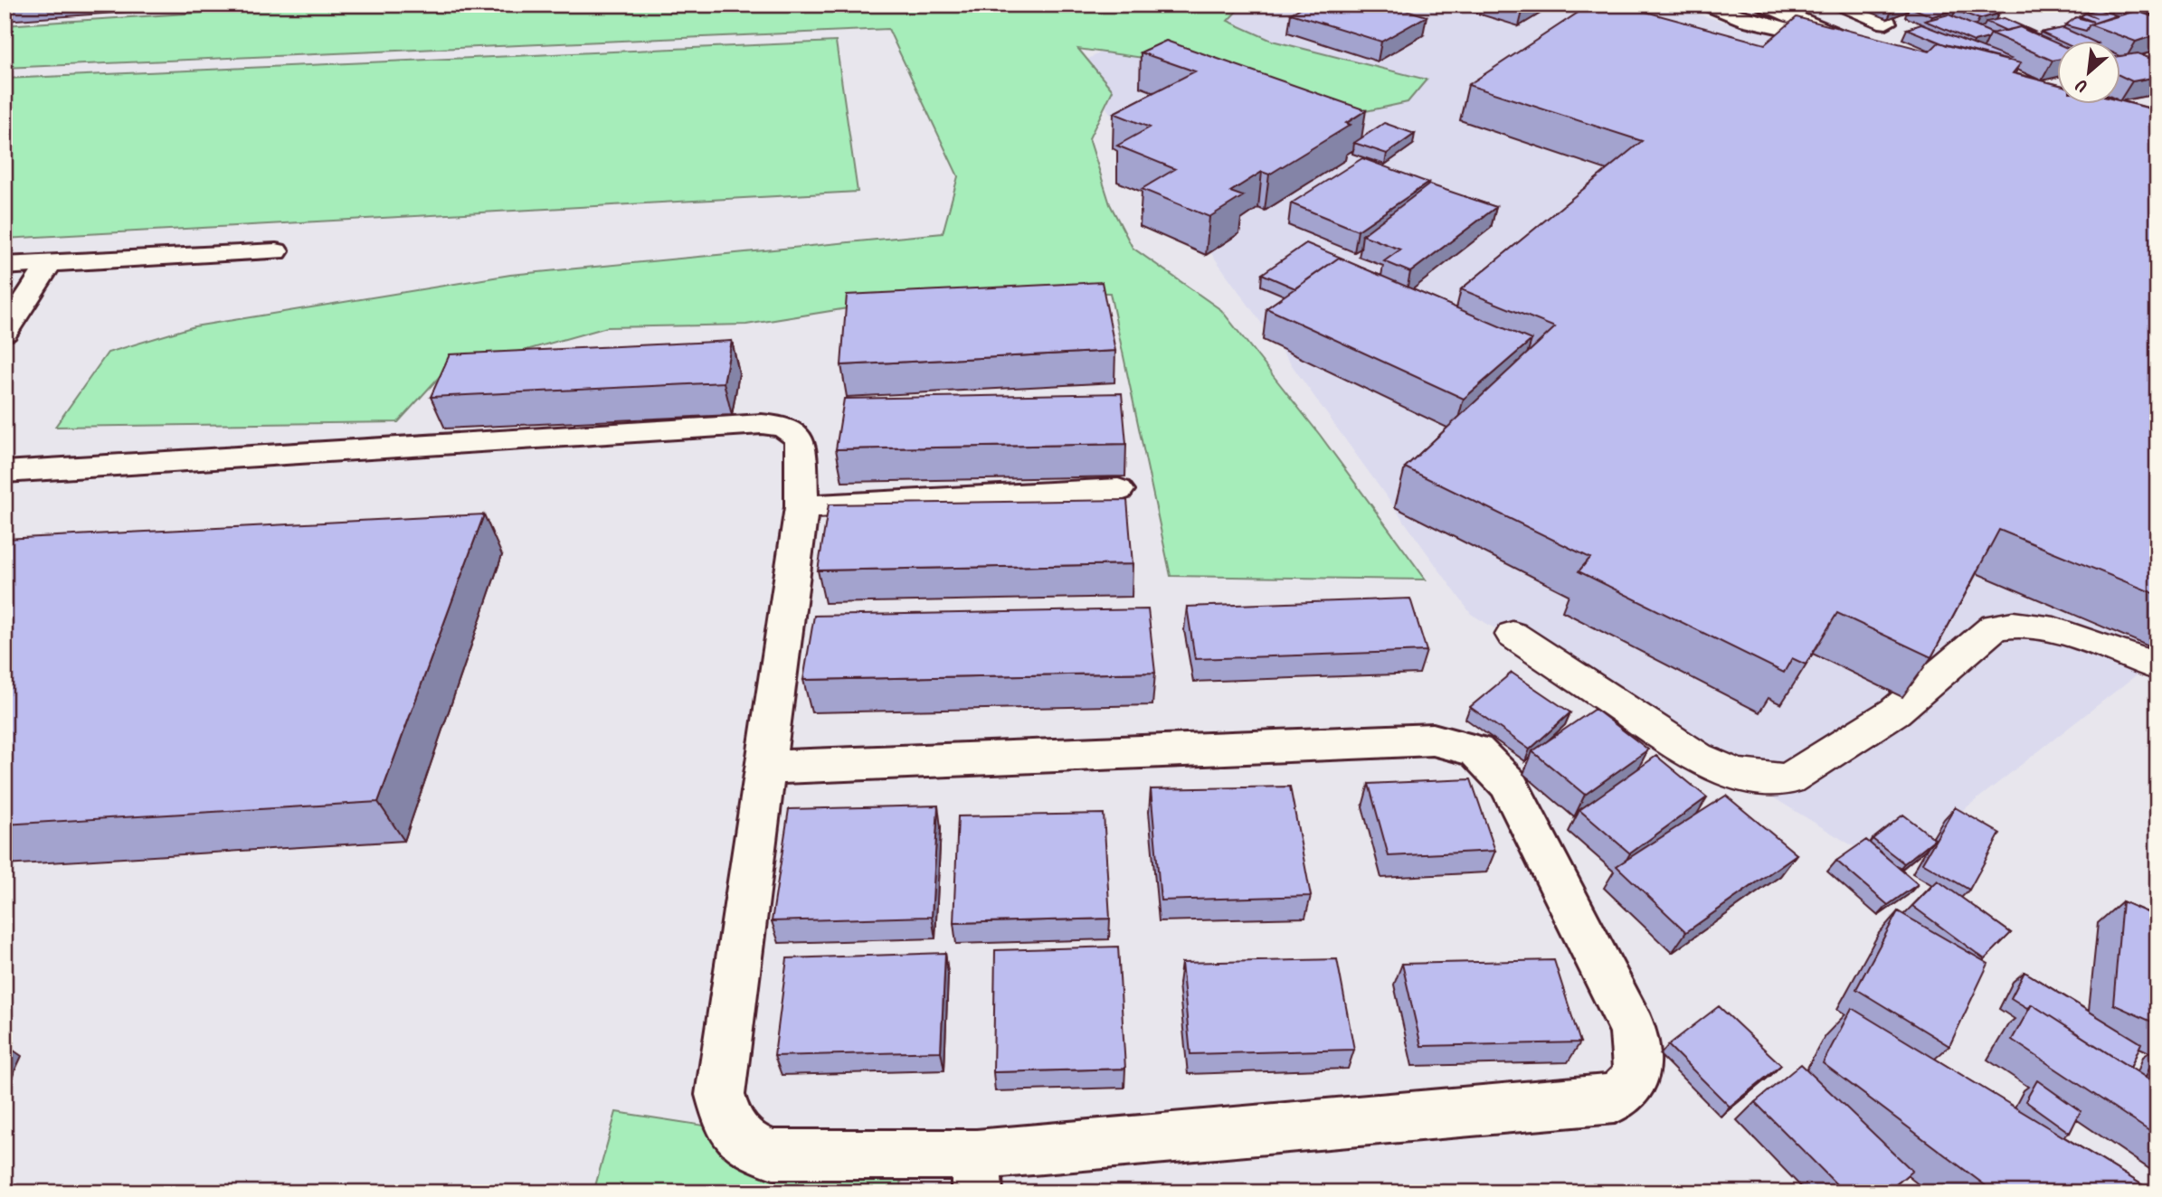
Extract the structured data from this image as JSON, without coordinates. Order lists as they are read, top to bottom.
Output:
{
  "north": "bottom left"
}
